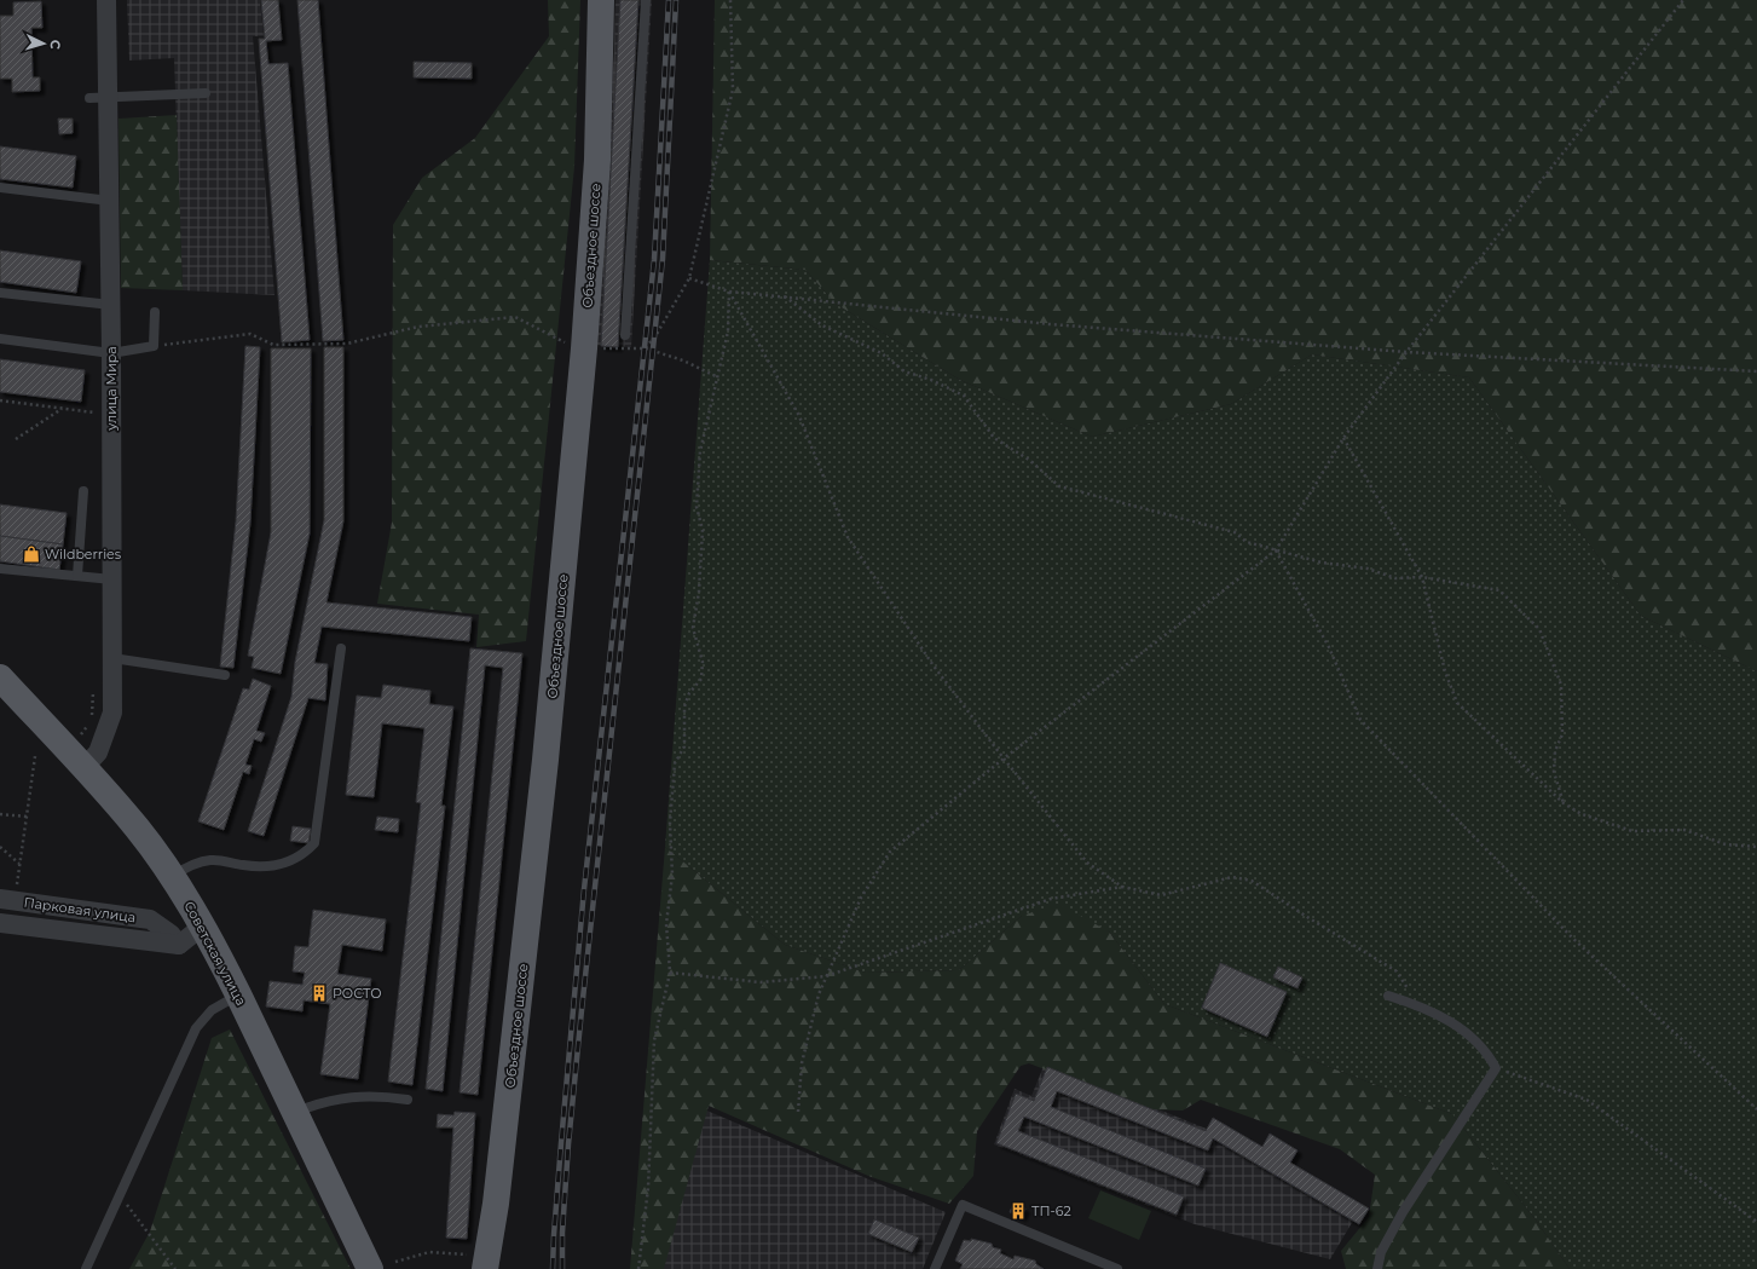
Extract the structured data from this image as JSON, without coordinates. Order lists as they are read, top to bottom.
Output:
{
  "streets": {
    "main road": ["Объездное шоссе", "Советская улица"],
    "street": ["улица Мира", "Парковая улица"]
  },
  "crossings": [
    ["улица Мира", "Советская улица"]
  ],
  "places": {
    "shop": ["Wildberries"],
    "building": ["РОСТО", "ТП-62"]
  },
  "north": "right"
}
